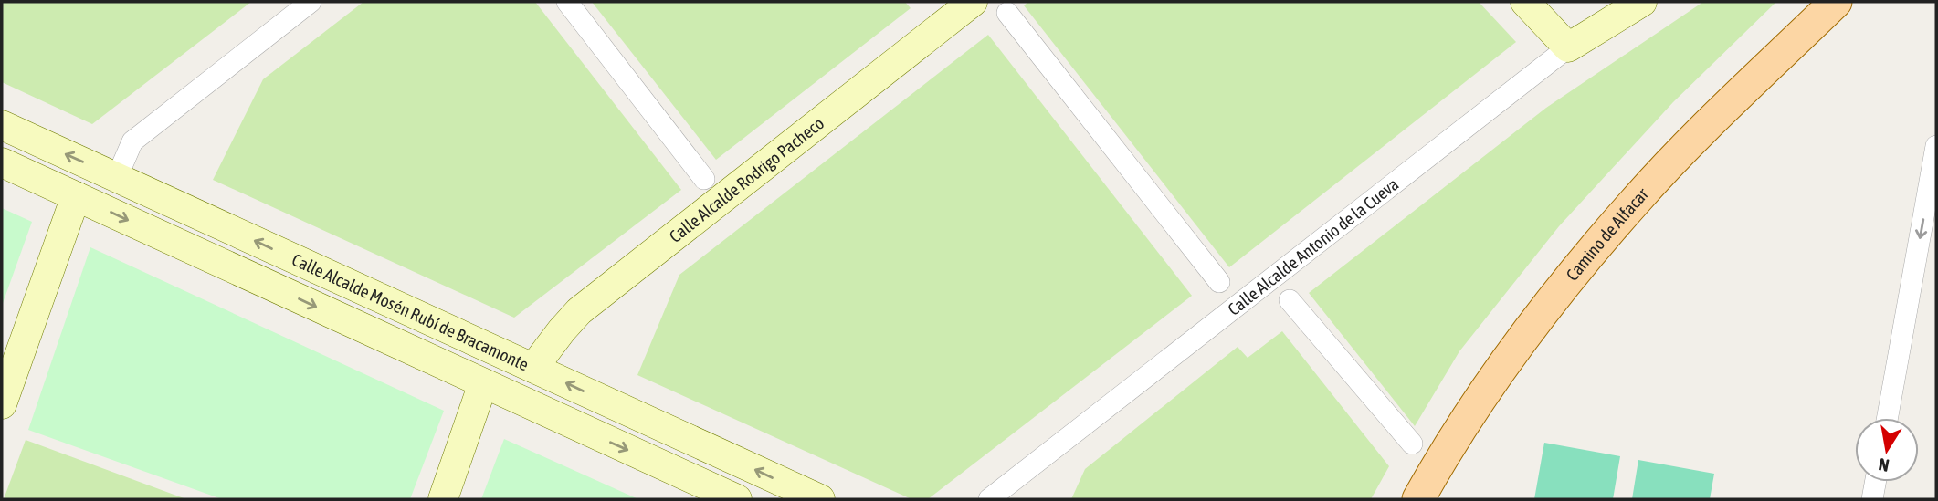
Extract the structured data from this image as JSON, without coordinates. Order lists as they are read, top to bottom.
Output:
{
  "streets": {
    "main road": [
      "Calle Alcalde Rodrigo Pacheco",
      "Camino de Alfacar",
      "Calle Alcalde Antonio de la Cueva",
      "Calle Alcalde Mosén Rubí de Bracamonte"
    ]
  },
  "crossings": [
    ["Calle Alcalde Rodrigo Pacheco", "Calle Alcalde Mosén Rubí de Bracamonte"]
  ],
  "north": "bottom"
}
